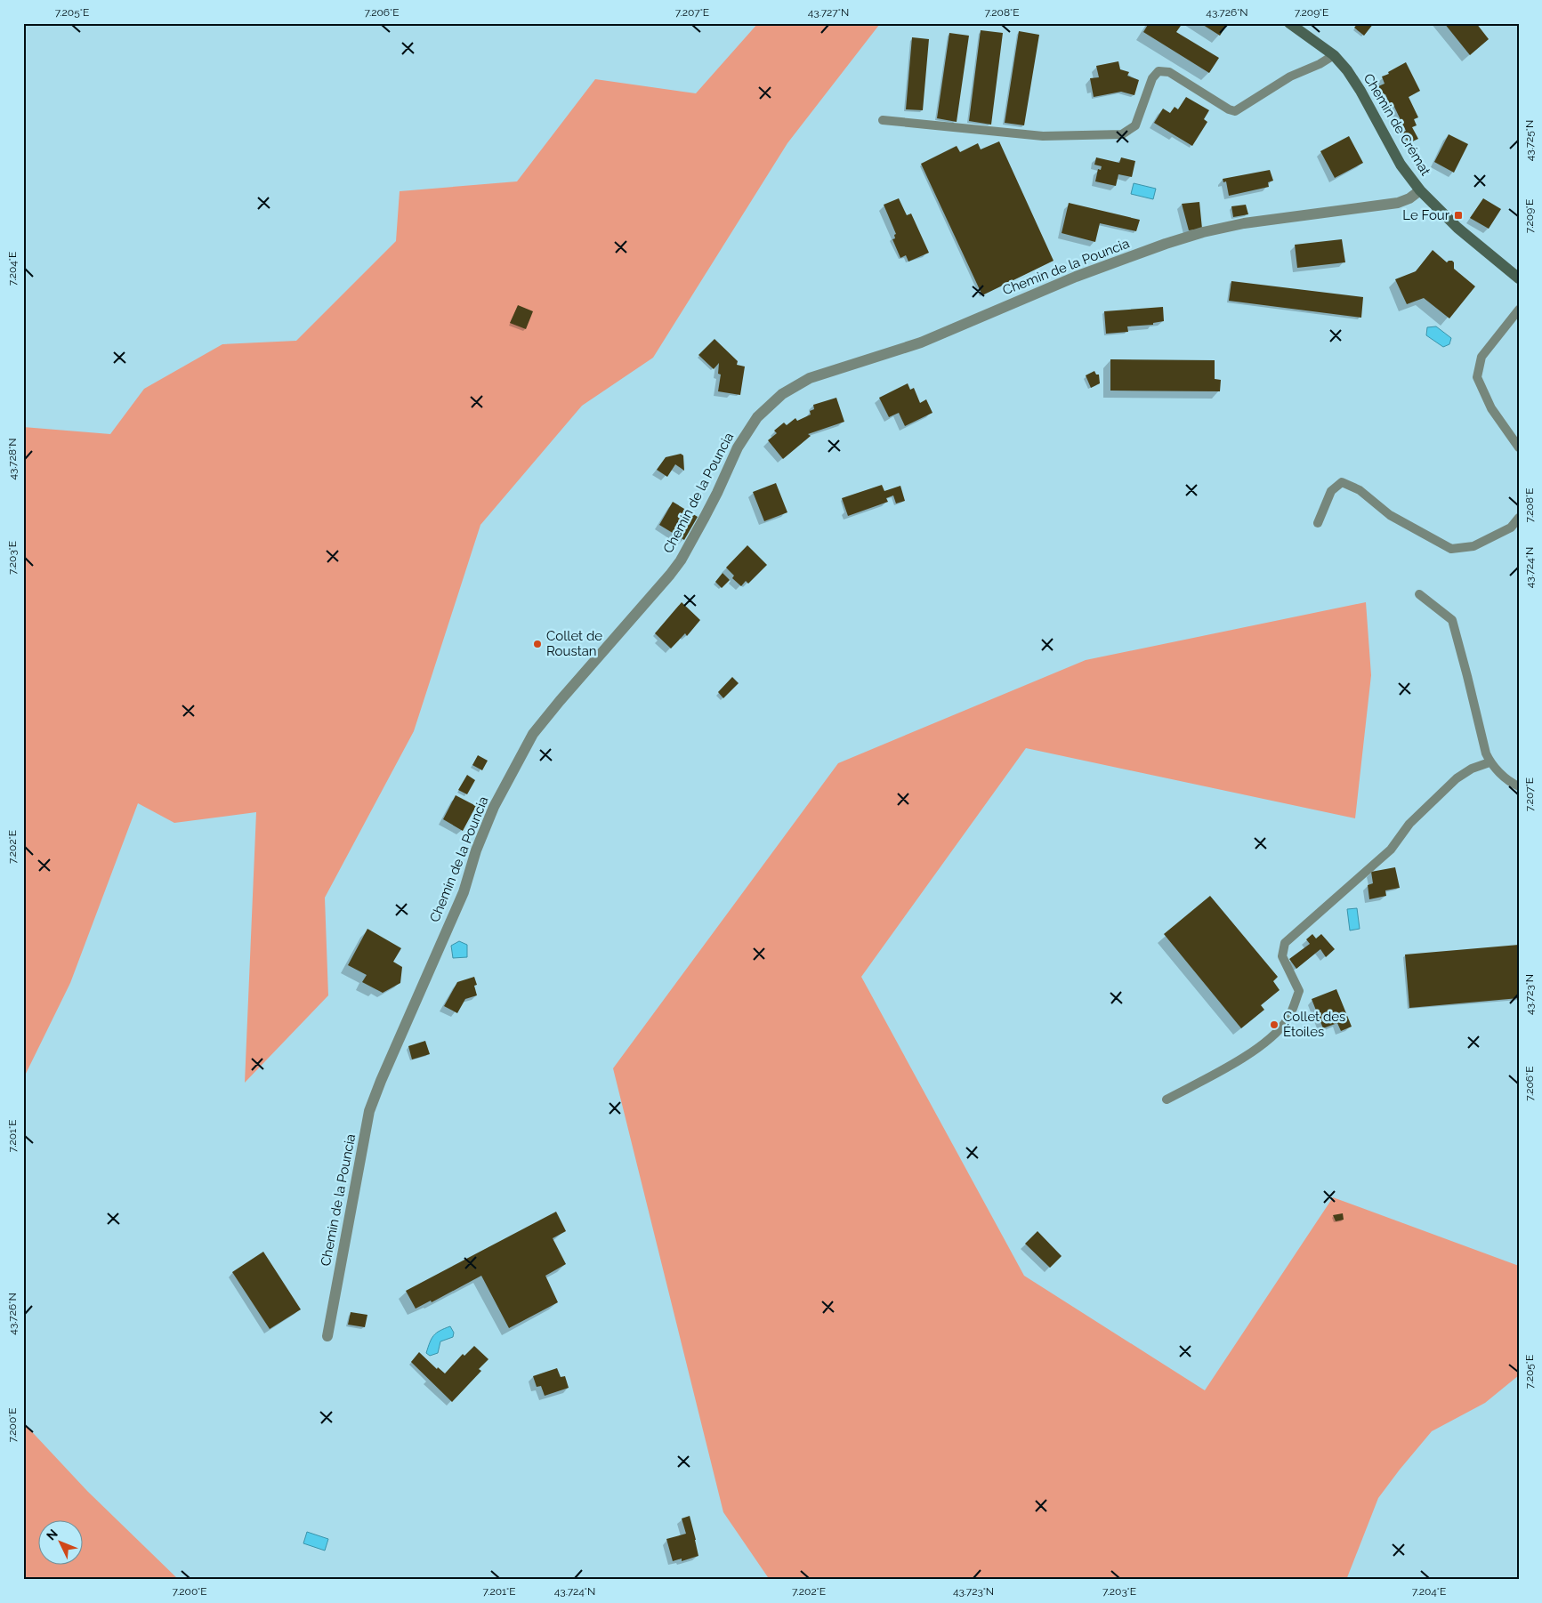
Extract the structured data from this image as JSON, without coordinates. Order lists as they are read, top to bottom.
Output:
{
  "streets": {
    "street": ["Chemin de Crémat", "Chemin de la Pouncia"]
  },
  "crossings": [
    ["Chemin de Crémat", "Chemin de la Pouncia"]
  ],
  "places": {
    "transit": ["Le Four"],
    "other": ["Collet de Roustan", "Collet des Étoiles"]
  },
  "north": "top left",
  "coordinates": [
    "7.205°E",
    "7.206°E",
    "7.207°E",
    "43.727°N",
    "7.208°E",
    "43.726°N",
    "7.209°E",
    "43.725°N",
    "7.204°E",
    "43.728°N",
    "7.203°E",
    "43.724°N",
    "7.202°E",
    "43.723°N",
    "7.201°E",
    "7.200°E"
  ]
}
